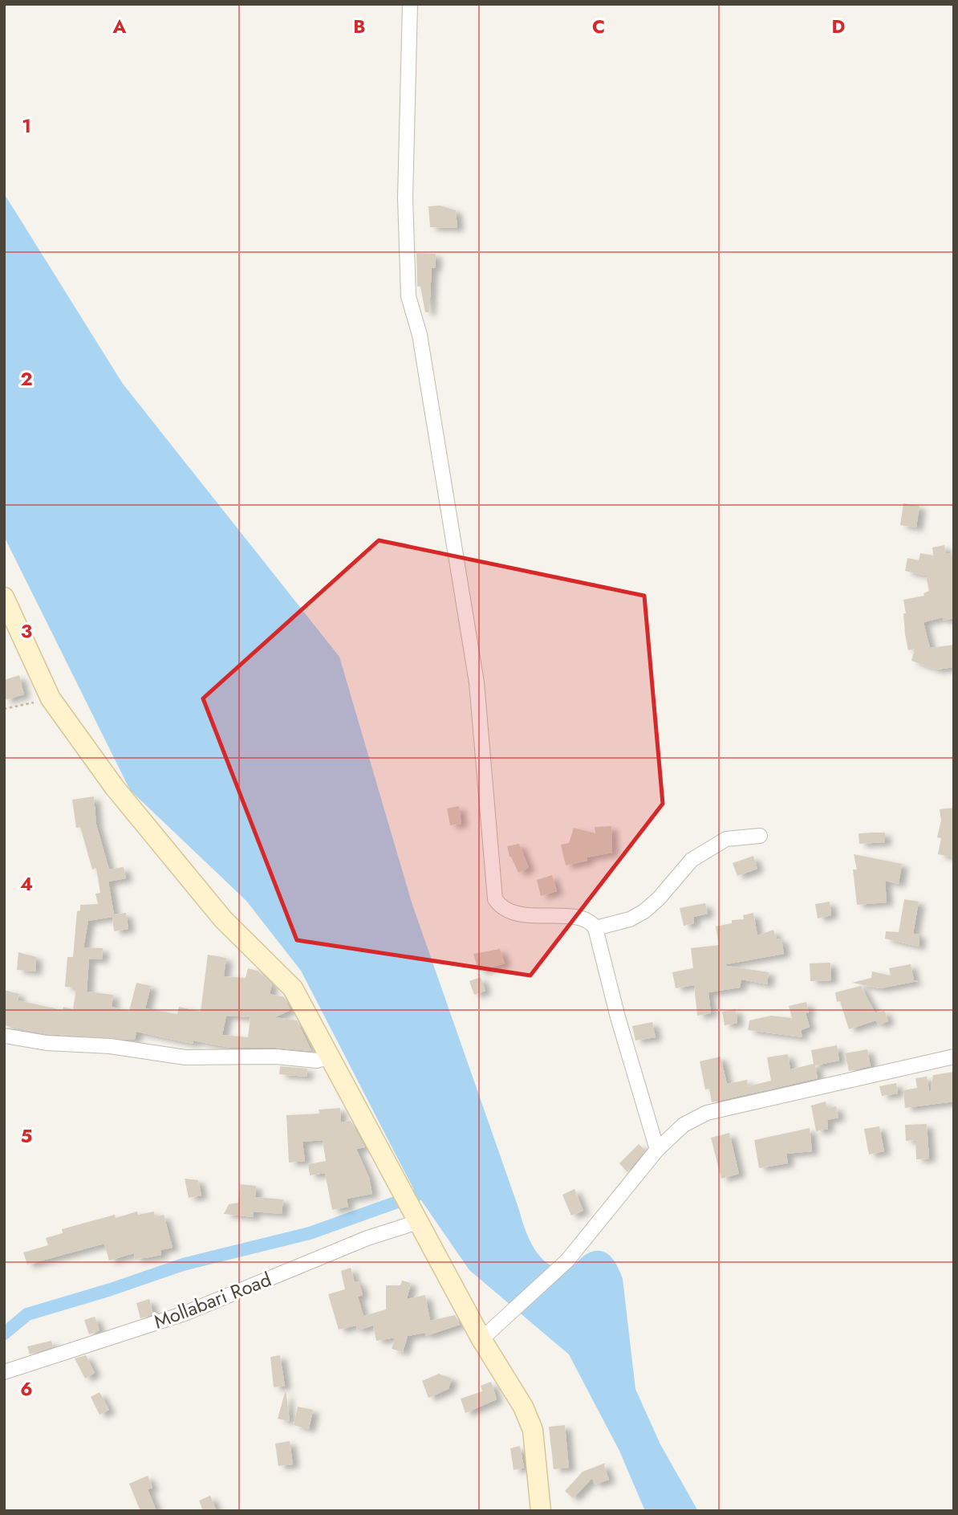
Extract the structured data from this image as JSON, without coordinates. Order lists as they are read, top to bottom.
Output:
{
  "streets": {
    "street": ["Mollabari Road"]
  },
  "grid": {
    "columns": [
      "A",
      "B",
      "C",
      "D"
    ],
    "rows": [
      "1",
      "2",
      "3",
      "4",
      "5",
      "6"
    ]
  }
}
